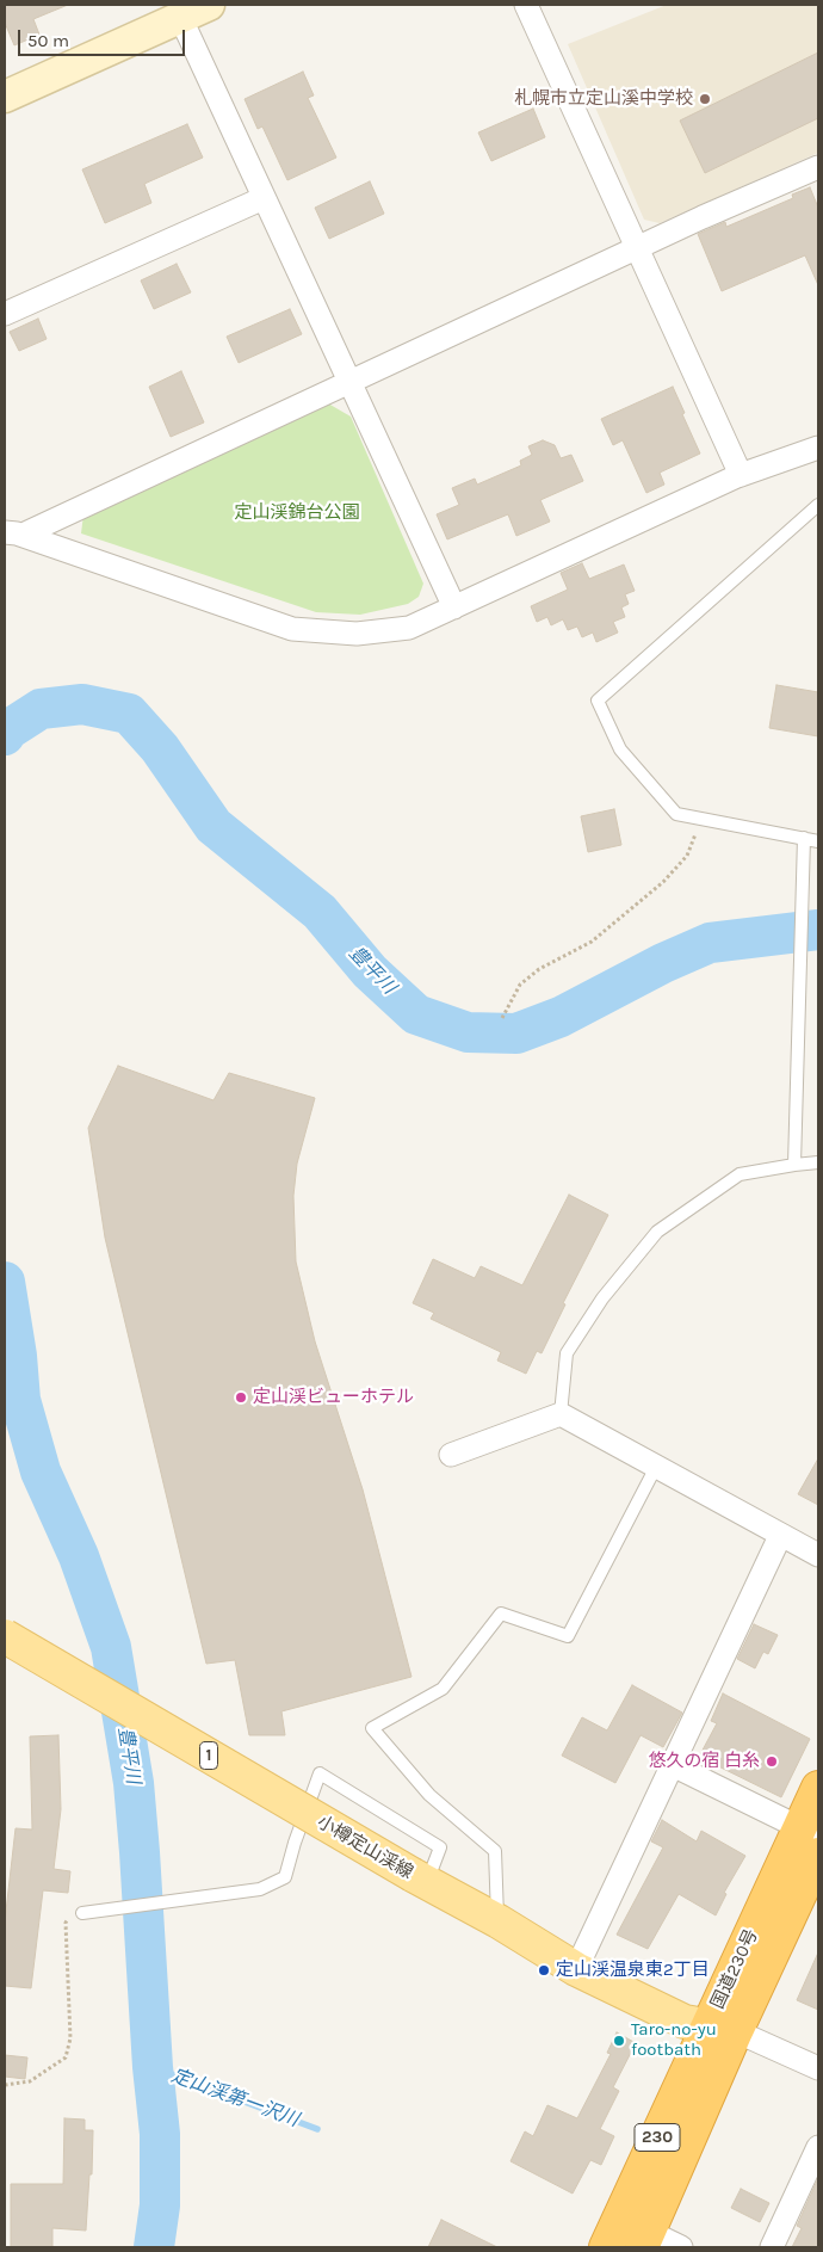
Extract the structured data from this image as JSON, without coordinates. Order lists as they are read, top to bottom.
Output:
{
  "streets": {
    "highway": ["国道230号", "230"],
    "main road": ["1", "小樽定山渓線"]
  },
  "crossings": [
    ["小樽定山渓線", "国道230号"]
  ],
  "water": ["豊平川", "定山渓第一沢川"],
  "parks": ["定山渓錦台公園"],
  "places": [
    "札幌市立定山溪中学校",
    "定山渓ビューホテル",
    "悠久の宿 白糸",
    "定山渓温泉東2丁目",
    "Taro-no-yu footbath"
  ],
  "scale_bar": "50 m"
}
